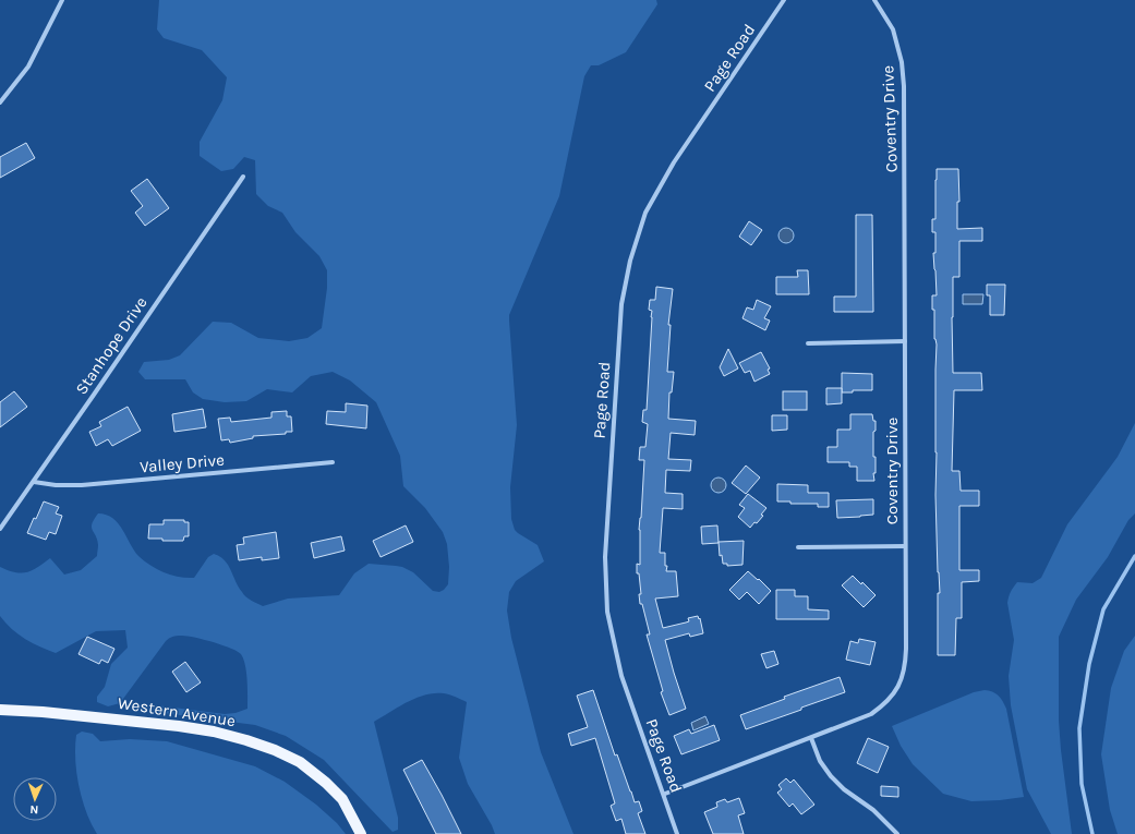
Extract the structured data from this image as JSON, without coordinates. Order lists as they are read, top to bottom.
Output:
{
  "streets": {
    "main road": ["Western Avenue"],
    "street": [
      "Page Road",
      "Coventry Drive",
      "Stanhope Drive",
      "Valley Drive"
    ]
  },
  "crossings": [
    ["Page Road", "Coventry Drive"],
    ["Stanhope Drive", "Valley Drive"]
  ],
  "north": "bottom"
}
